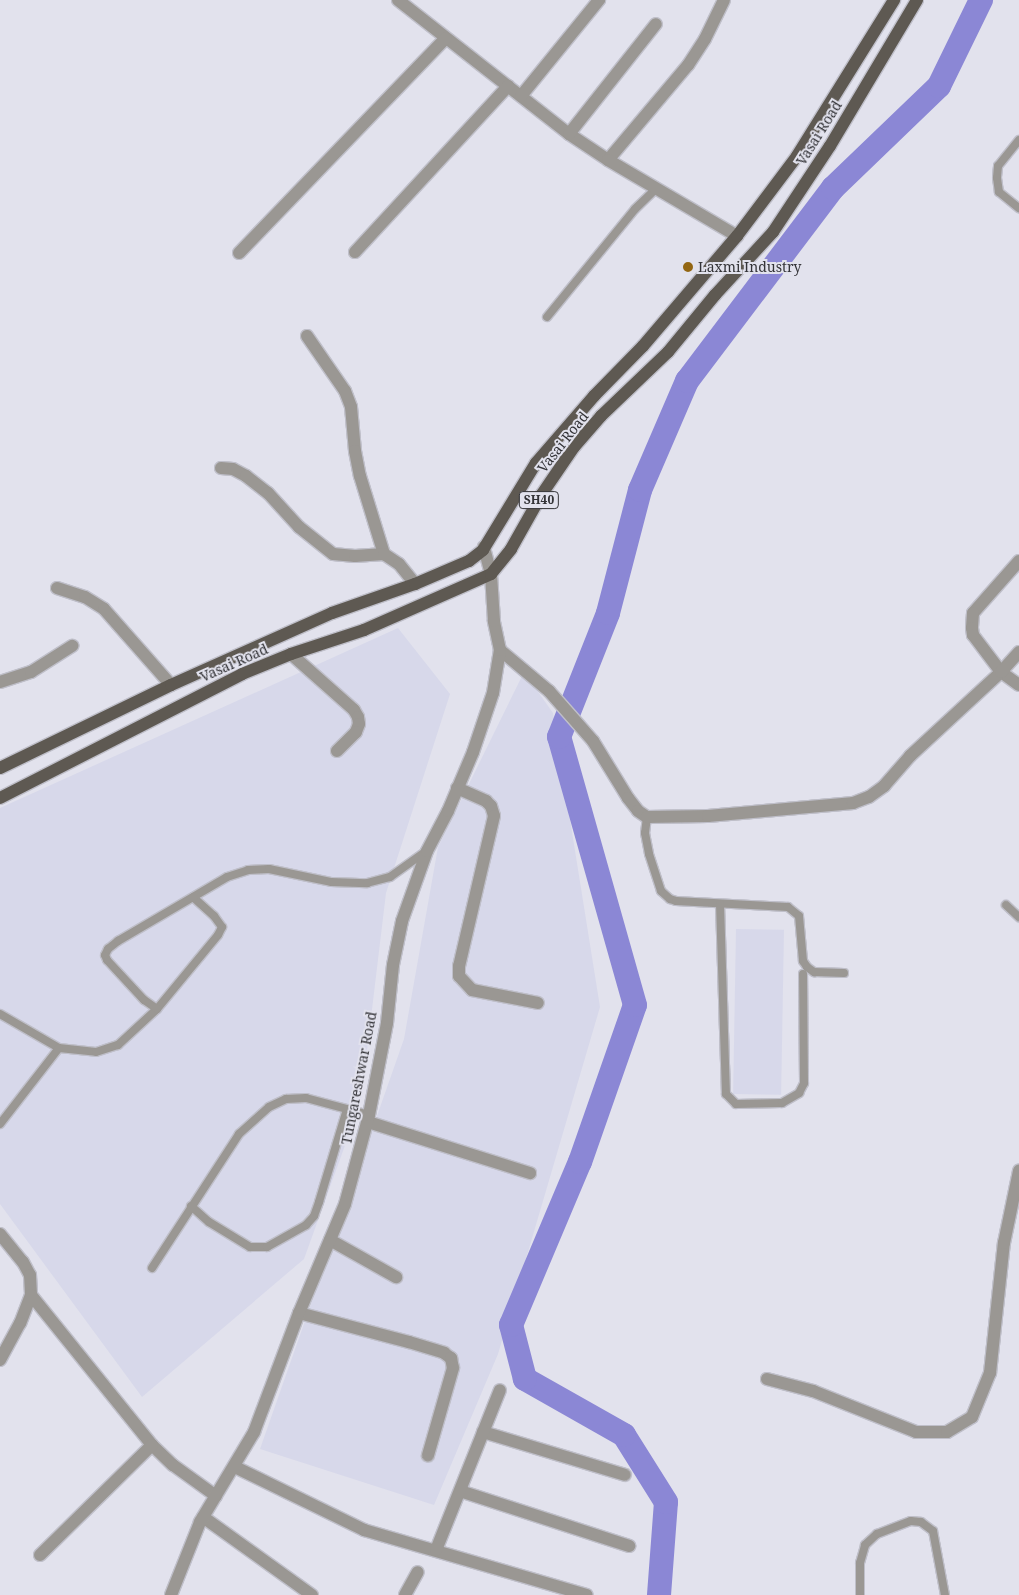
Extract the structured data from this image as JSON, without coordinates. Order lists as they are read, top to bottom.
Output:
{
  "streets": {
    "main road": ["Vasai Road", "SH40"],
    "street": ["Tungareshwar Road"]
  },
  "crossings": [
    ["Vasai Road", "Tungareshwar Road"]
  ],
  "places": ["Laxmi Industry"]
}
